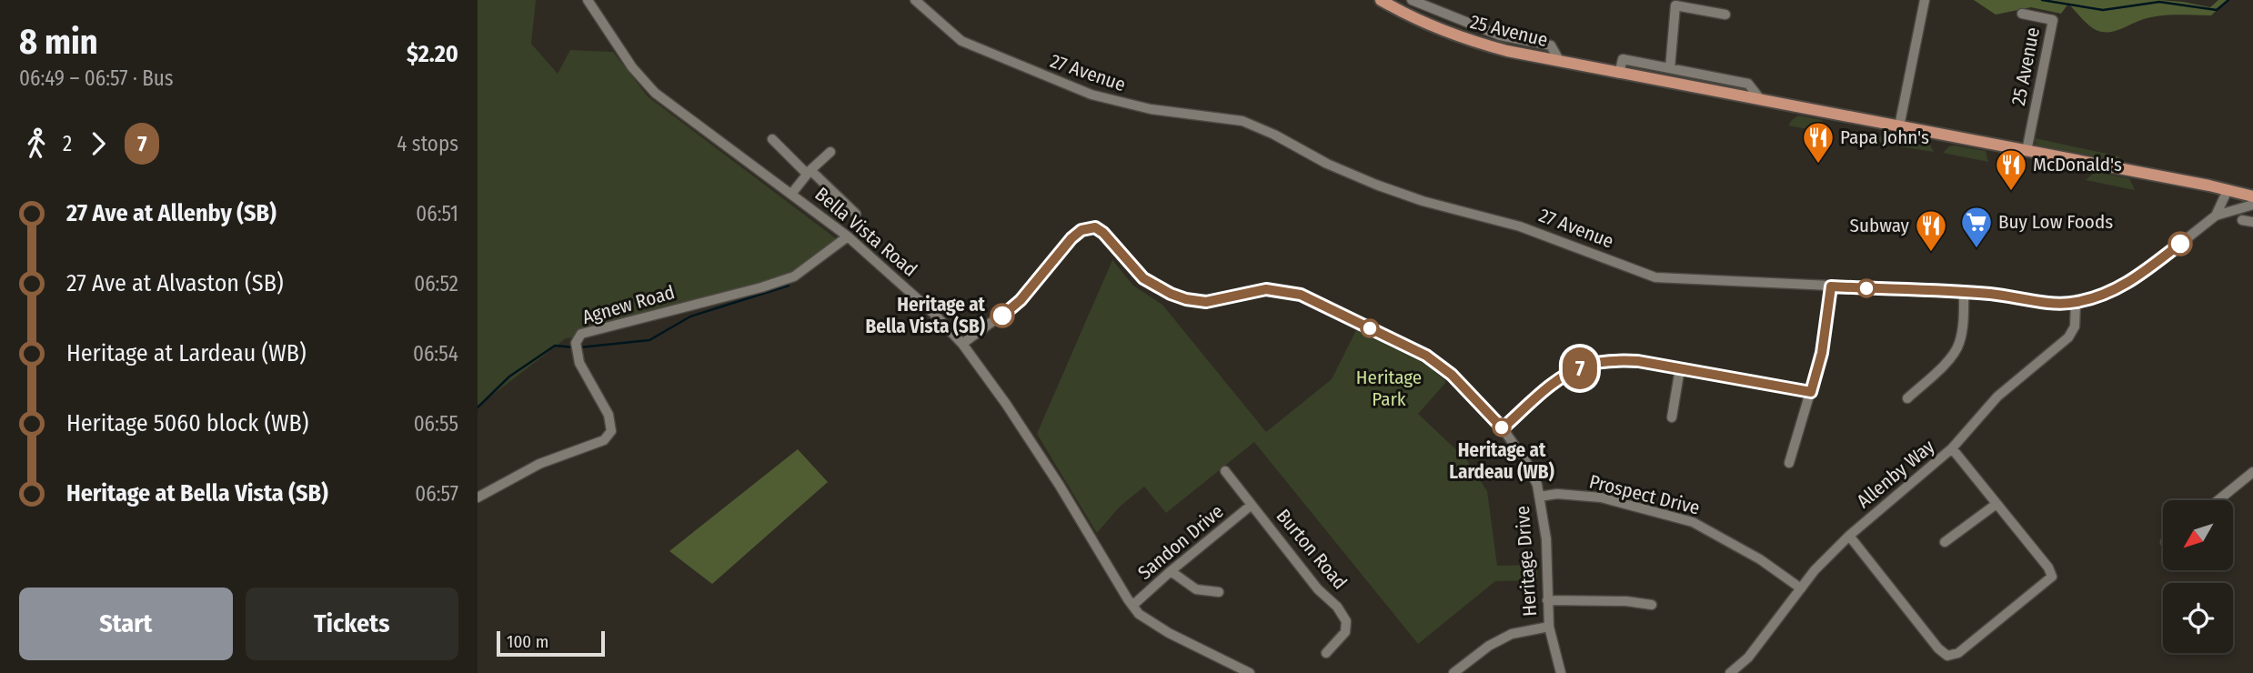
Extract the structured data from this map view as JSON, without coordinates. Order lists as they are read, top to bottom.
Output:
{
  "streets": {
    "main road": ["25 Avenue"],
    "street": [
      "27 Avenue",
      "Bella Vista Road",
      "Agnew Road",
      "Allenby Way",
      "Prospect Drive",
      "Sandon Drive",
      "Burton Road",
      "Heritage Drive"
    ]
  },
  "crossings": [
    ["25 Avenue", "27 Avenue"],
    ["27 Avenue", "Allenby Way"],
    ["Bella Vista Road", "Agnew Road"],
    ["Bella Vista Road", "Sandon Drive"],
    ["Bella Vista Road", "Heritage Drive"],
    ["Allenby Way", "Prospect Drive"],
    ["Prospect Drive", "Heritage Drive"],
    ["Sandon Drive", "Burton Road"]
  ],
  "parks": ["Heritage Park"],
  "places": {
    "restaurant": ["Papa John's", "McDonald's", "Subway"],
    "supermarket": ["Buy Low Foods"],
    "other": ["Heritage at Bella Vista (SB)", "Heritage at Lardeau (WB)"]
  },
  "lines": ["bus line 7"],
  "scale_bar": "100 m",
  "north": "bottom left",
  "page": {
    "heading": ["8 min", "06:49 – 06:57 · Bus", "$2.20"],
    "on_map": "7",
    "legs": ["2", "7", "4 stops"],
    "list": [
      {
        "name": "27 Ave at Allenby (SB)",
        "value": "06:51"
      },
      {
        "name": "27 Ave at Alvaston (SB)",
        "value": "06:52"
      },
      {
        "name": "Heritage at Lardeau (WB)",
        "value": "06:54"
      },
      {
        "name": "Heritage 5060 block (WB)",
        "value": "06:55"
      },
      {
        "name": "Heritage at Bella Vista (SB)",
        "value": "06:57"
      }
    ],
    "buttons": ["Start", "Tickets"],
    "scale": "100 m"
  }
}
